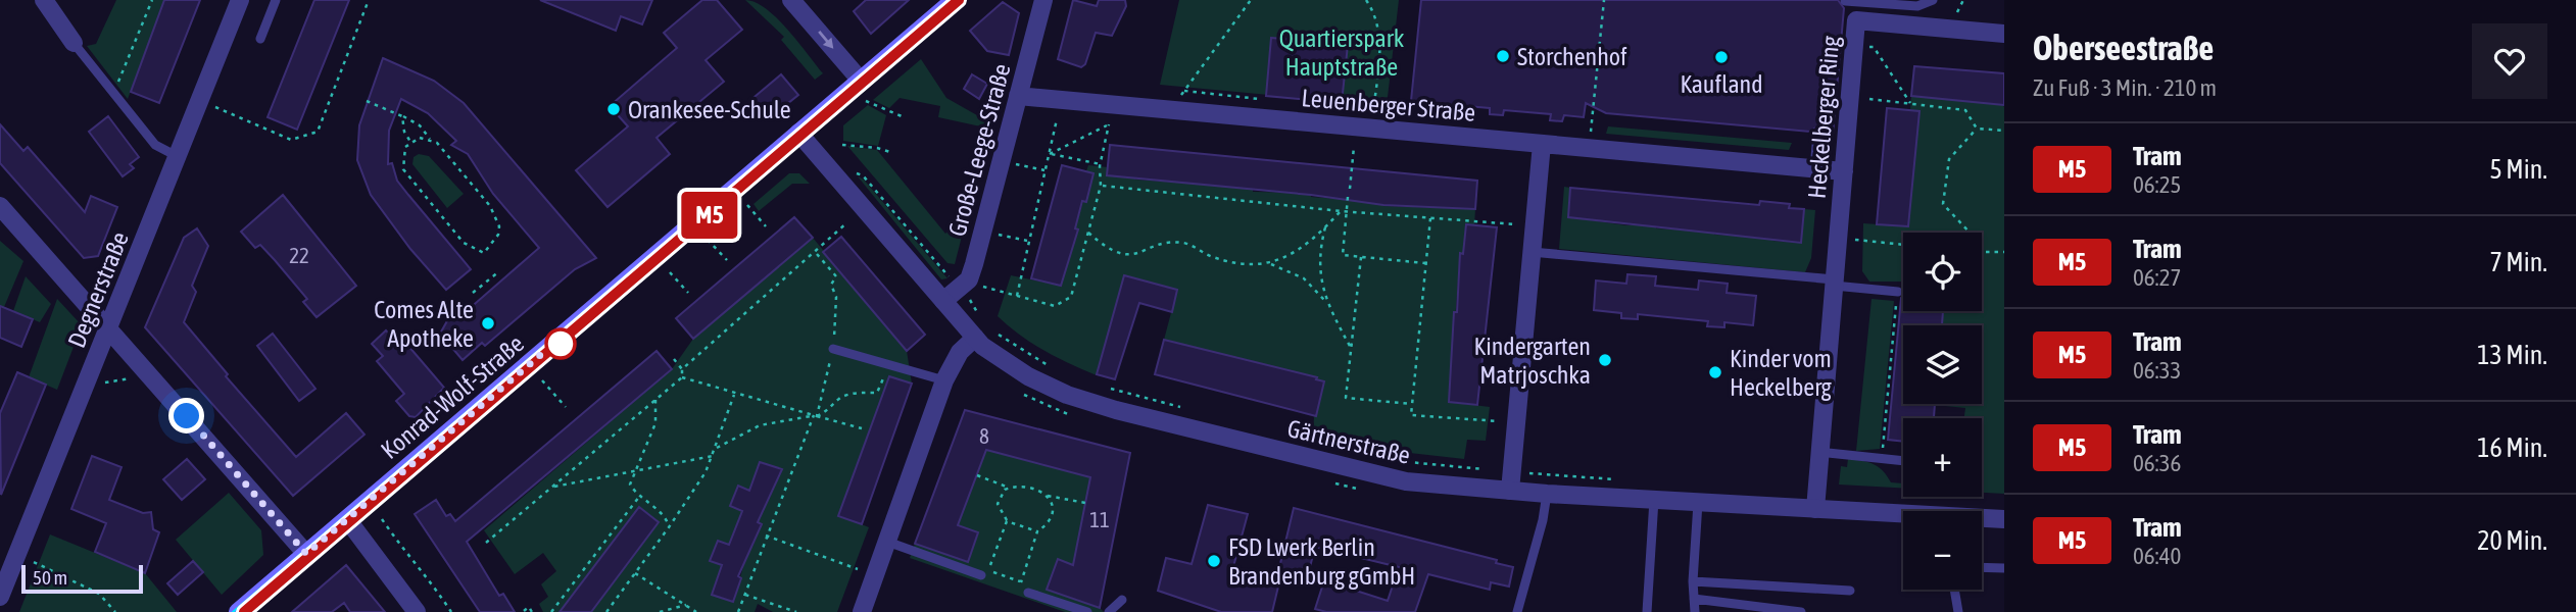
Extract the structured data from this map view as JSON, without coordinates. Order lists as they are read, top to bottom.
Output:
{
  "streets": {
    "main road": ["Konrad-Wolf-Straße"],
    "street": [
      "Leuenberger Straße",
      "Heckelberger Ring",
      "Große-Leege-Straße",
      "Degnerstraße",
      "Gärtnerstraße"
    ]
  },
  "crossings": [
    ["Leuenberger Straße", "Heckelberger Ring"],
    ["Leuenberger Straße", "Große-Leege-Straße"],
    ["Heckelberger Ring", "Gärtnerstraße"],
    ["Große-Leege-Straße", "Gärtnerstraße"],
    ["Konrad-Wolf-Straße", "Gärtnerstraße"]
  ],
  "parks": ["Quartierspark Hauptstraße"],
  "places": [
    "Storchenhof",
    "Kaufland",
    "Orankesee-Schule",
    "Comes Alte Apotheke",
    "Kindergarten Matrjoschka",
    "Kinder vom Heckelberg",
    "FSD Lwerk Berlin Brandenburg gGmbH"
  ],
  "lines": ["tram line M5"],
  "house_numbers": ["22", "8", "11"],
  "scale_bar": "50 m",
  "page": {
    "on_map": "M5",
    "heading": ["Oberseestraße", "Zu Fuß · 3 Min. · 210 m"],
    "list": [
      {
        "mark": "M5",
        "name": "Tram",
        "note": "06:25",
        "value": "5 Min."
      },
      {
        "mark": "M5",
        "name": "Tram",
        "note": "06:27",
        "value": "7 Min."
      },
      {
        "mark": "M5",
        "name": "Tram",
        "note": "06:33",
        "value": "13 Min."
      },
      {
        "mark": "M5",
        "name": "Tram",
        "note": "06:36",
        "value": "16 Min."
      },
      {
        "mark": "M5",
        "name": "Tram",
        "note": "06:40",
        "value": "20 Min."
      }
    ],
    "map_buttons": ["+", "−"],
    "scale": "50 m"
  }
}
